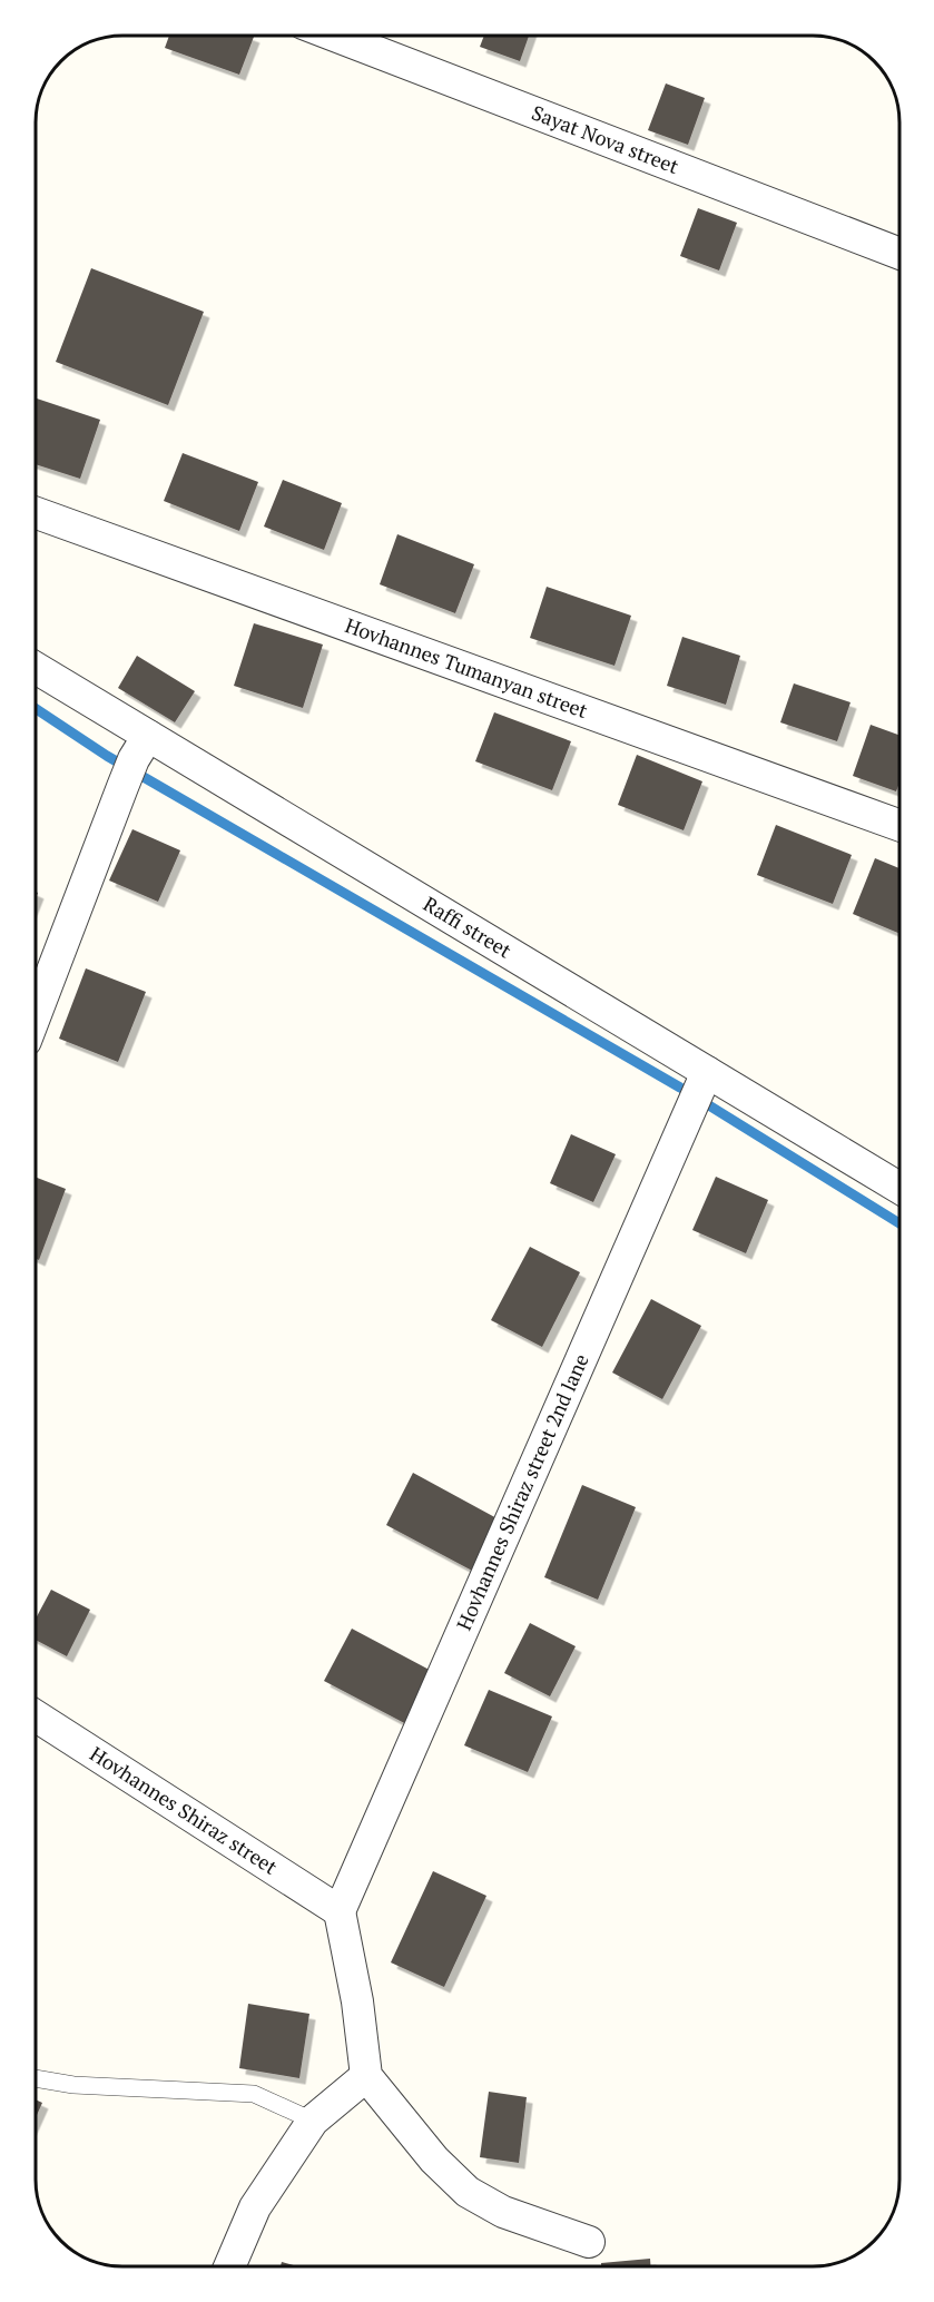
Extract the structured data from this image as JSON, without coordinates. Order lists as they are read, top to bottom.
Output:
{
  "streets": {
    "street": [
      "Sayat Nova street",
      "Hovhannes Tumanyan street",
      "Raffi street",
      "Hovhannes Shiraz street 2nd lane",
      "Hovhannes Shiraz street"
    ]
  },
  "crossings": [
    ["Raffi street", "Hovhannes Shiraz street 2nd lane"],
    ["Hovhannes Shiraz street 2nd lane", "Hovhannes Shiraz street"]
  ]
}
